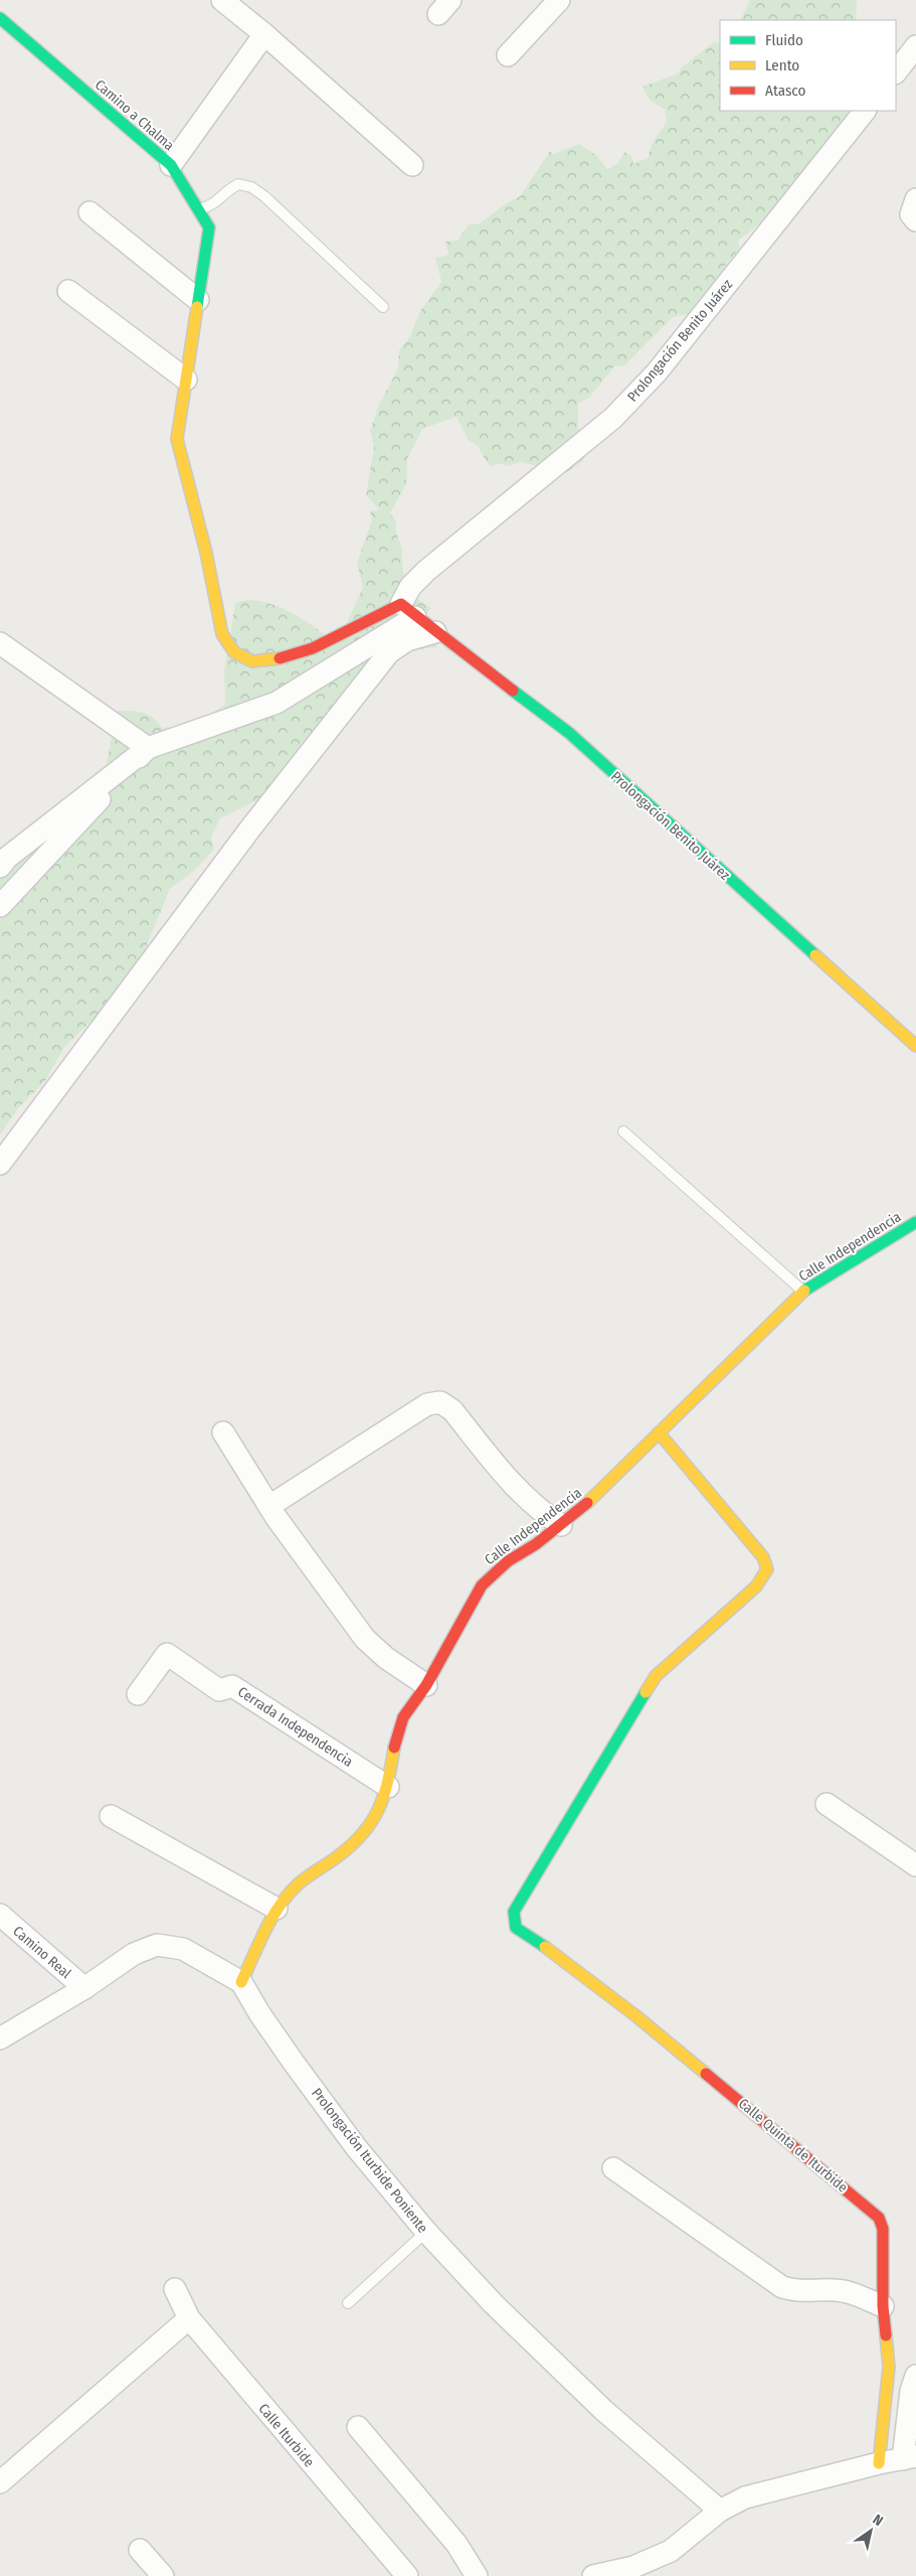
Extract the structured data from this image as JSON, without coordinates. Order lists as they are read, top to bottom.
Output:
{
  "streets": {
    "street": [
      "Camino a Chalma",
      "Prolongación Benito Juárez",
      "Calle Independencia",
      "Cerrada Independencia",
      "Camino Real",
      "Calle Quinta de Iturbide",
      "Prolongación Iturbide Poniente",
      "Calle Iturbide"
    ]
  },
  "crossings": [
    ["Camino a Chalma", "Prolongación Benito Juárez"],
    ["Calle Independencia", "Cerrada Independencia"],
    ["Calle Independencia", "Calle Quinta de Iturbide"],
    ["Calle Independencia", "Prolongación Iturbide Poniente"]
  ],
  "legend": ["Fluido", "Lento", "Atasco"],
  "north": "top right"
}
